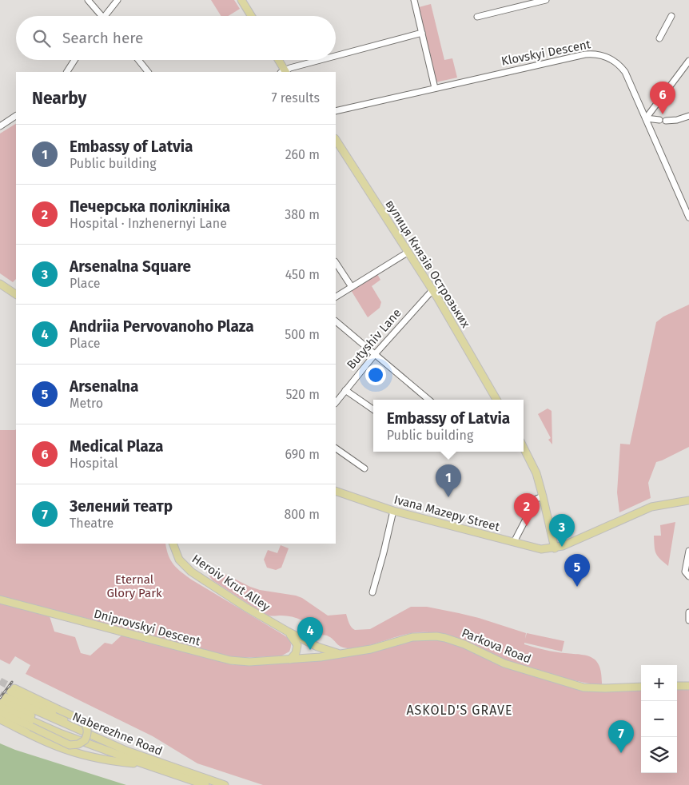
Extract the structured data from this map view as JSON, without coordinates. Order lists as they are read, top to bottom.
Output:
{
  "streets": {
    "main road": [
      "вулиця Князів Острозьких",
      "Ivana Mazepy Street",
      "Heroiv Krut Alley",
      "Dniprovskyi Descent",
      "Parkova Road",
      "Naberezhne Road"
    ],
    "street": ["Klovskyi Descent", "Butyshiv Lane"]
  },
  "crossings": [
    ["вулиця Князів Острозьких", "Butyshiv Lane"],
    ["Heroiv Krut Alley", "Dniprovskyi Descent"],
    ["Heroiv Krut Alley", "Parkova Road"],
    ["Dniprovskyi Descent", "Parkova Road"]
  ],
  "districts": ["ASKOLD'S GRAVE"],
  "parks": ["Eternal Glory Park"],
  "page": {
    "search": "Search here",
    "heading": ["Nearby", "7 results"],
    "pins": [
      "6",
      "1",
      "2",
      "3",
      "5",
      "4",
      "7"
    ],
    "list": [
      {
        "mark": "1",
        "name": "Embassy of Latvia",
        "note": "Public building",
        "value": "260 m"
      },
      {
        "mark": "2",
        "name": "Печерська поліклініка",
        "note": "Hospital · Inzhenernyi Lane",
        "value": "380 m"
      },
      {
        "mark": "3",
        "name": "Arsenalna Square",
        "note": "Place",
        "value": "450 m"
      },
      {
        "mark": "4",
        "name": "Andriia Pervovanoho Plaza",
        "note": "Place",
        "value": "500 m"
      },
      {
        "mark": "5",
        "name": "Arsenalna",
        "note": "Metro",
        "value": "520 m"
      },
      {
        "mark": "6",
        "name": "Medical Plaza",
        "note": "Hospital",
        "value": "690 m"
      },
      {
        "mark": "7",
        "name": "Зелений театр",
        "note": "Theatre",
        "value": "800 m"
      }
    ],
    "popup": ["Embassy of Latvia", "Public building"],
    "map_buttons": ["+", "−"]
  }
}
